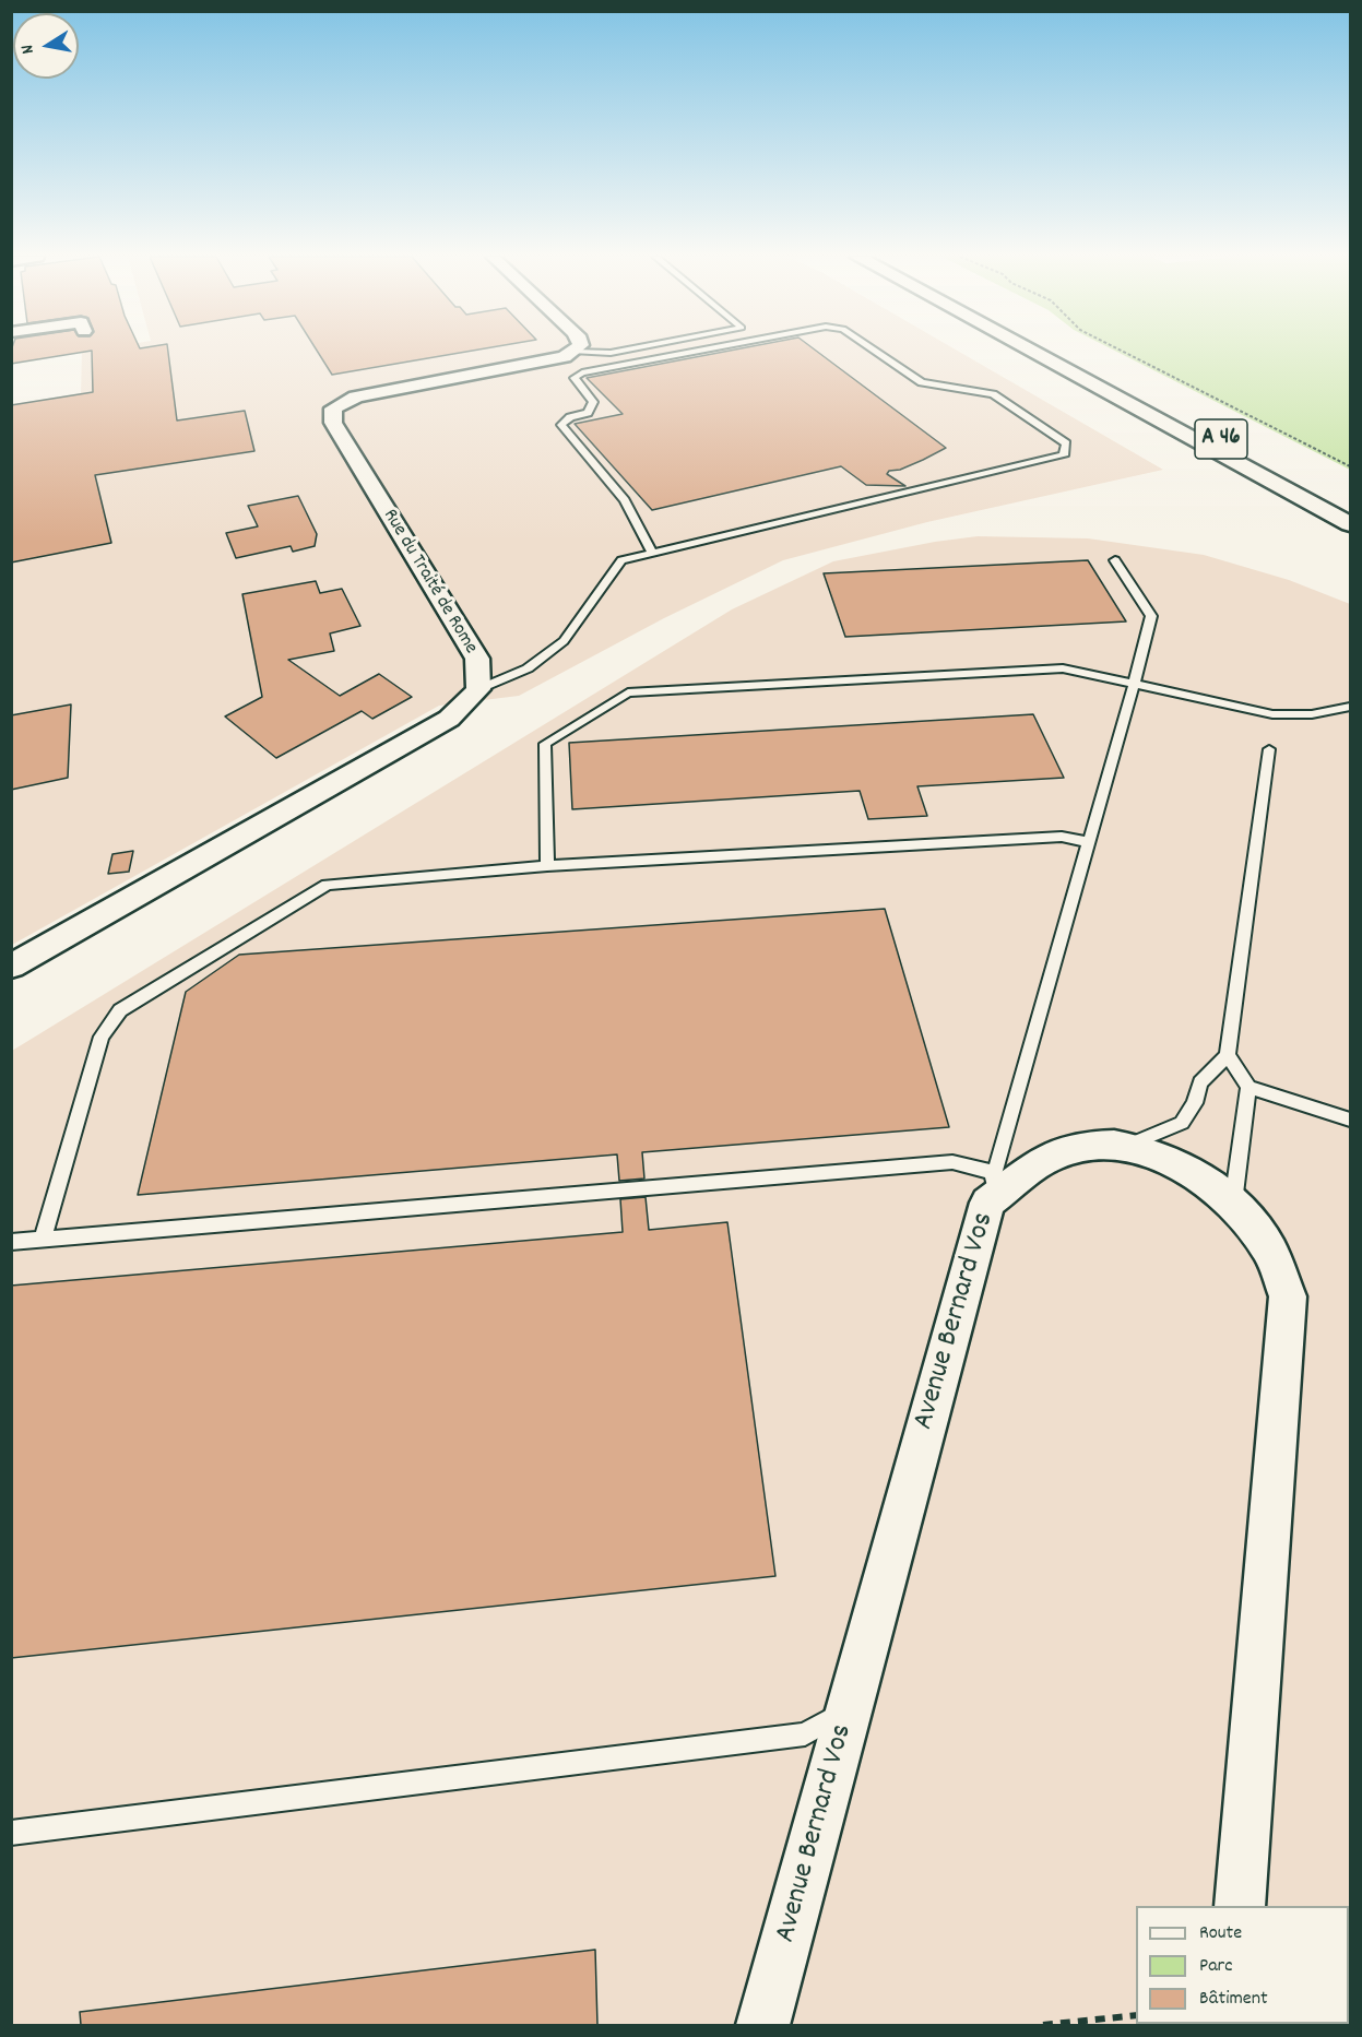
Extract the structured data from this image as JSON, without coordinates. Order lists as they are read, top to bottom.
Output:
{
  "streets": {
    "highway": ["A 46"],
    "street": ["Rue du Traité de Rome", "Avenue Bernard Vos"]
  },
  "legend": ["Route", "Parc", "Bâtiment"],
  "north": "left"
}
